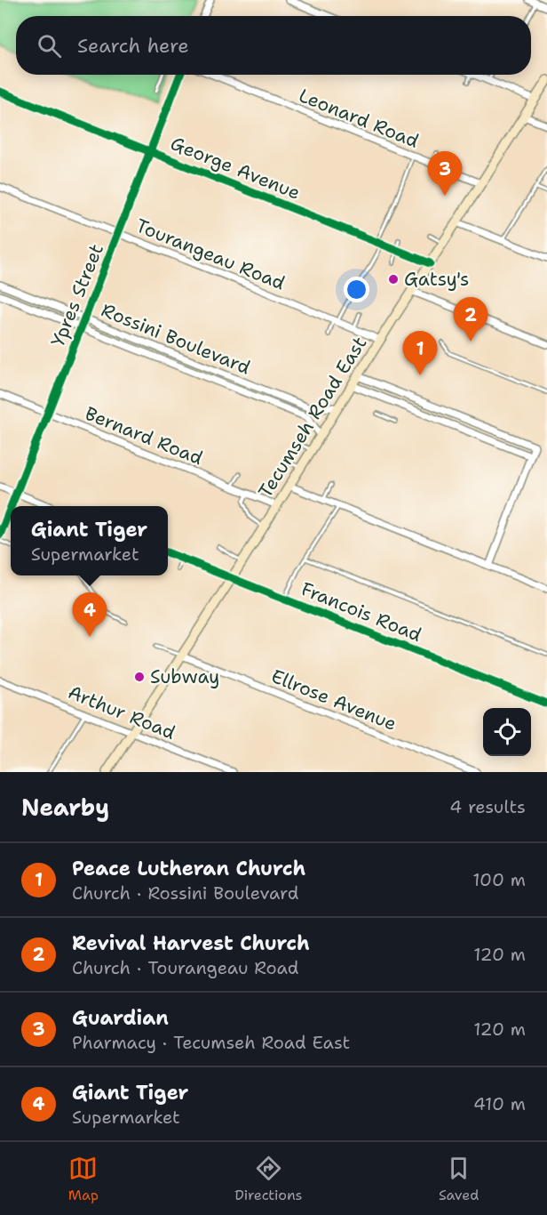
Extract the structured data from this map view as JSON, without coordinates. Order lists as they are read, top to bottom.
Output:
{
  "streets": {
    "main road": ["Tecumseh Road East"],
    "street": [
      "Leonard Road",
      "George Avenue",
      "Tourangeau Road",
      "Ypres Street",
      "Rossini Boulevard",
      "Bernard Road",
      "Francois Road",
      "Ellrose Avenue",
      "Arthur Road"
    ]
  },
  "crossings": [
    ["Leonard Road", "Tecumseh Road East"],
    ["George Avenue", "Ypres Street"],
    ["George Avenue", "Tecumseh Road East"],
    ["Tourangeau Road", "Ypres Street"],
    ["Tourangeau Road", "Tecumseh Road East"],
    ["Ypres Street", "Rossini Boulevard"],
    ["Ypres Street", "Bernard Road"],
    ["Rossini Boulevard", "Tecumseh Road East"],
    ["Tecumseh Road East", "Bernard Road"],
    ["Tecumseh Road East", "Francois Road"],
    ["Tecumseh Road East", "Ellrose Avenue"],
    ["Tecumseh Road East", "Arthur Road"]
  ],
  "places": ["Gatsy's", "Subway"],
  "page": {
    "search": "Search here",
    "pins": [
      "3",
      "2",
      "1",
      "4"
    ],
    "popup": ["Giant Tiger", "Supermarket"],
    "heading": ["Nearby", "4 results"],
    "list": [
      {
        "mark": "1",
        "name": "Peace Lutheran Church",
        "note": "Church · Rossini Boulevard",
        "value": "100 m"
      },
      {
        "mark": "2",
        "name": "Revival Harvest Church",
        "note": "Church · Tourangeau Road",
        "value": "120 m"
      },
      {
        "mark": "3",
        "name": "Guardian",
        "note": "Pharmacy · Tecumseh Road East",
        "value": "120 m"
      },
      {
        "mark": "4",
        "name": "Giant Tiger",
        "note": "Supermarket",
        "value": "410 m"
      }
    ],
    "nav": ["Map", "Directions", "Saved"]
  }
}
